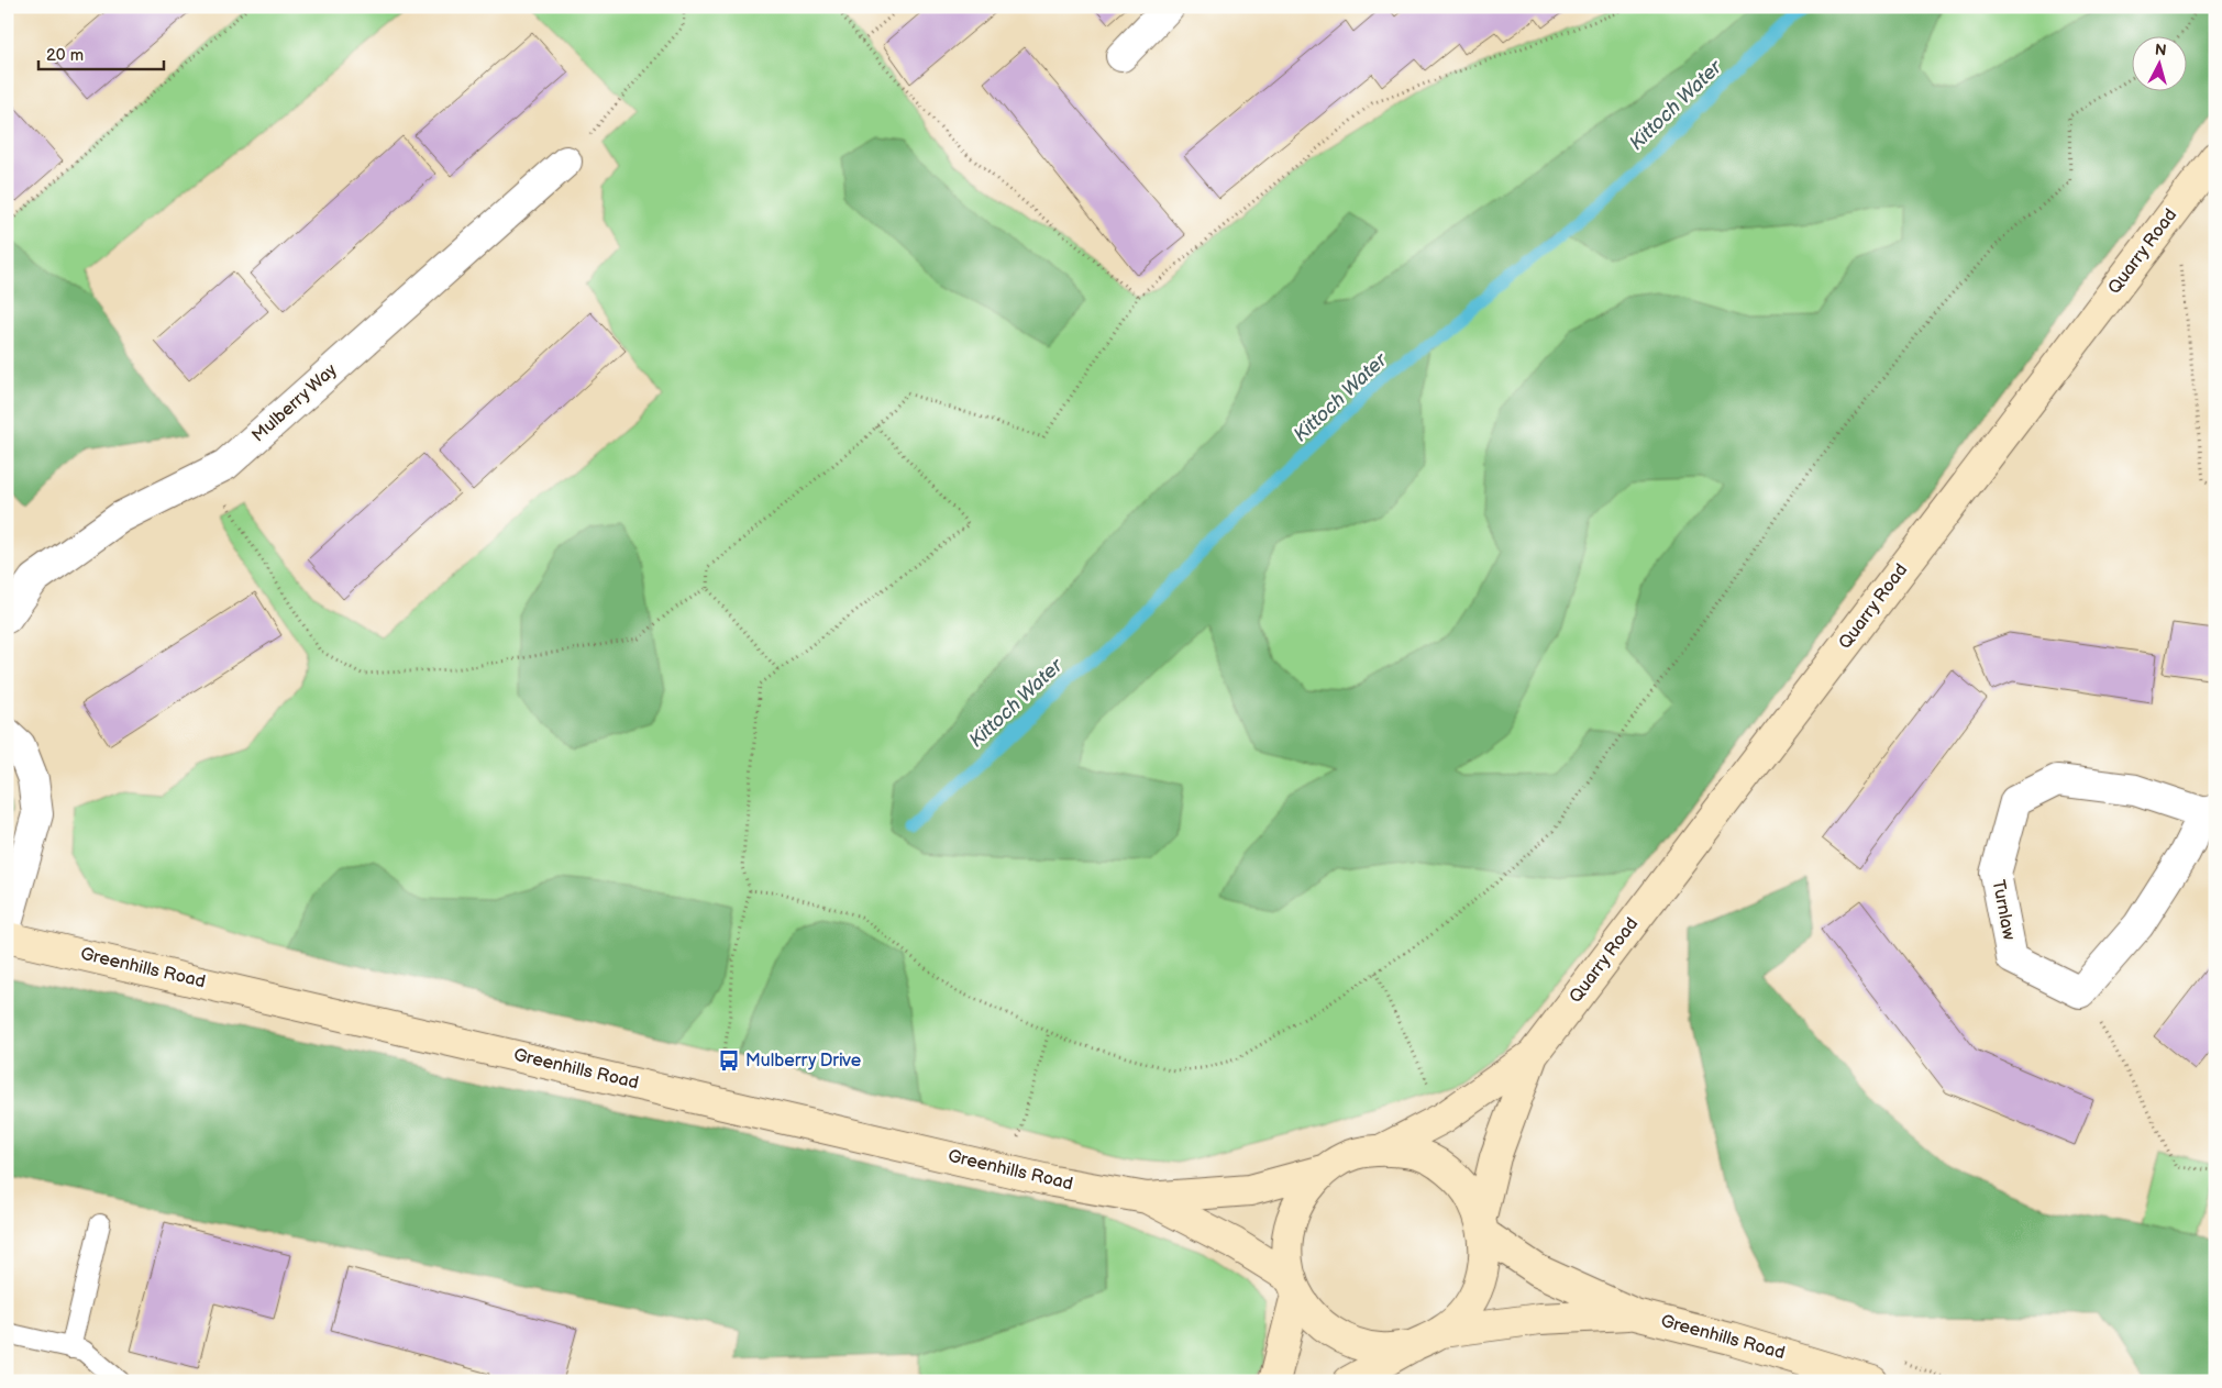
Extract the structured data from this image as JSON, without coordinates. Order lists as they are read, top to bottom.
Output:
{
  "streets": {
    "street": [
      "Quarry Road",
      "Mulberry Way",
      "Turnlaw",
      "Greenhills Road"
    ]
  },
  "crossings": [
    ["Quarry Road", "Greenhills Road"]
  ],
  "water": ["Kittoch Water"],
  "places": {
    "bus stop": ["Mulberry Drive"]
  },
  "scale_bar": "20 m",
  "north": "top"
}
